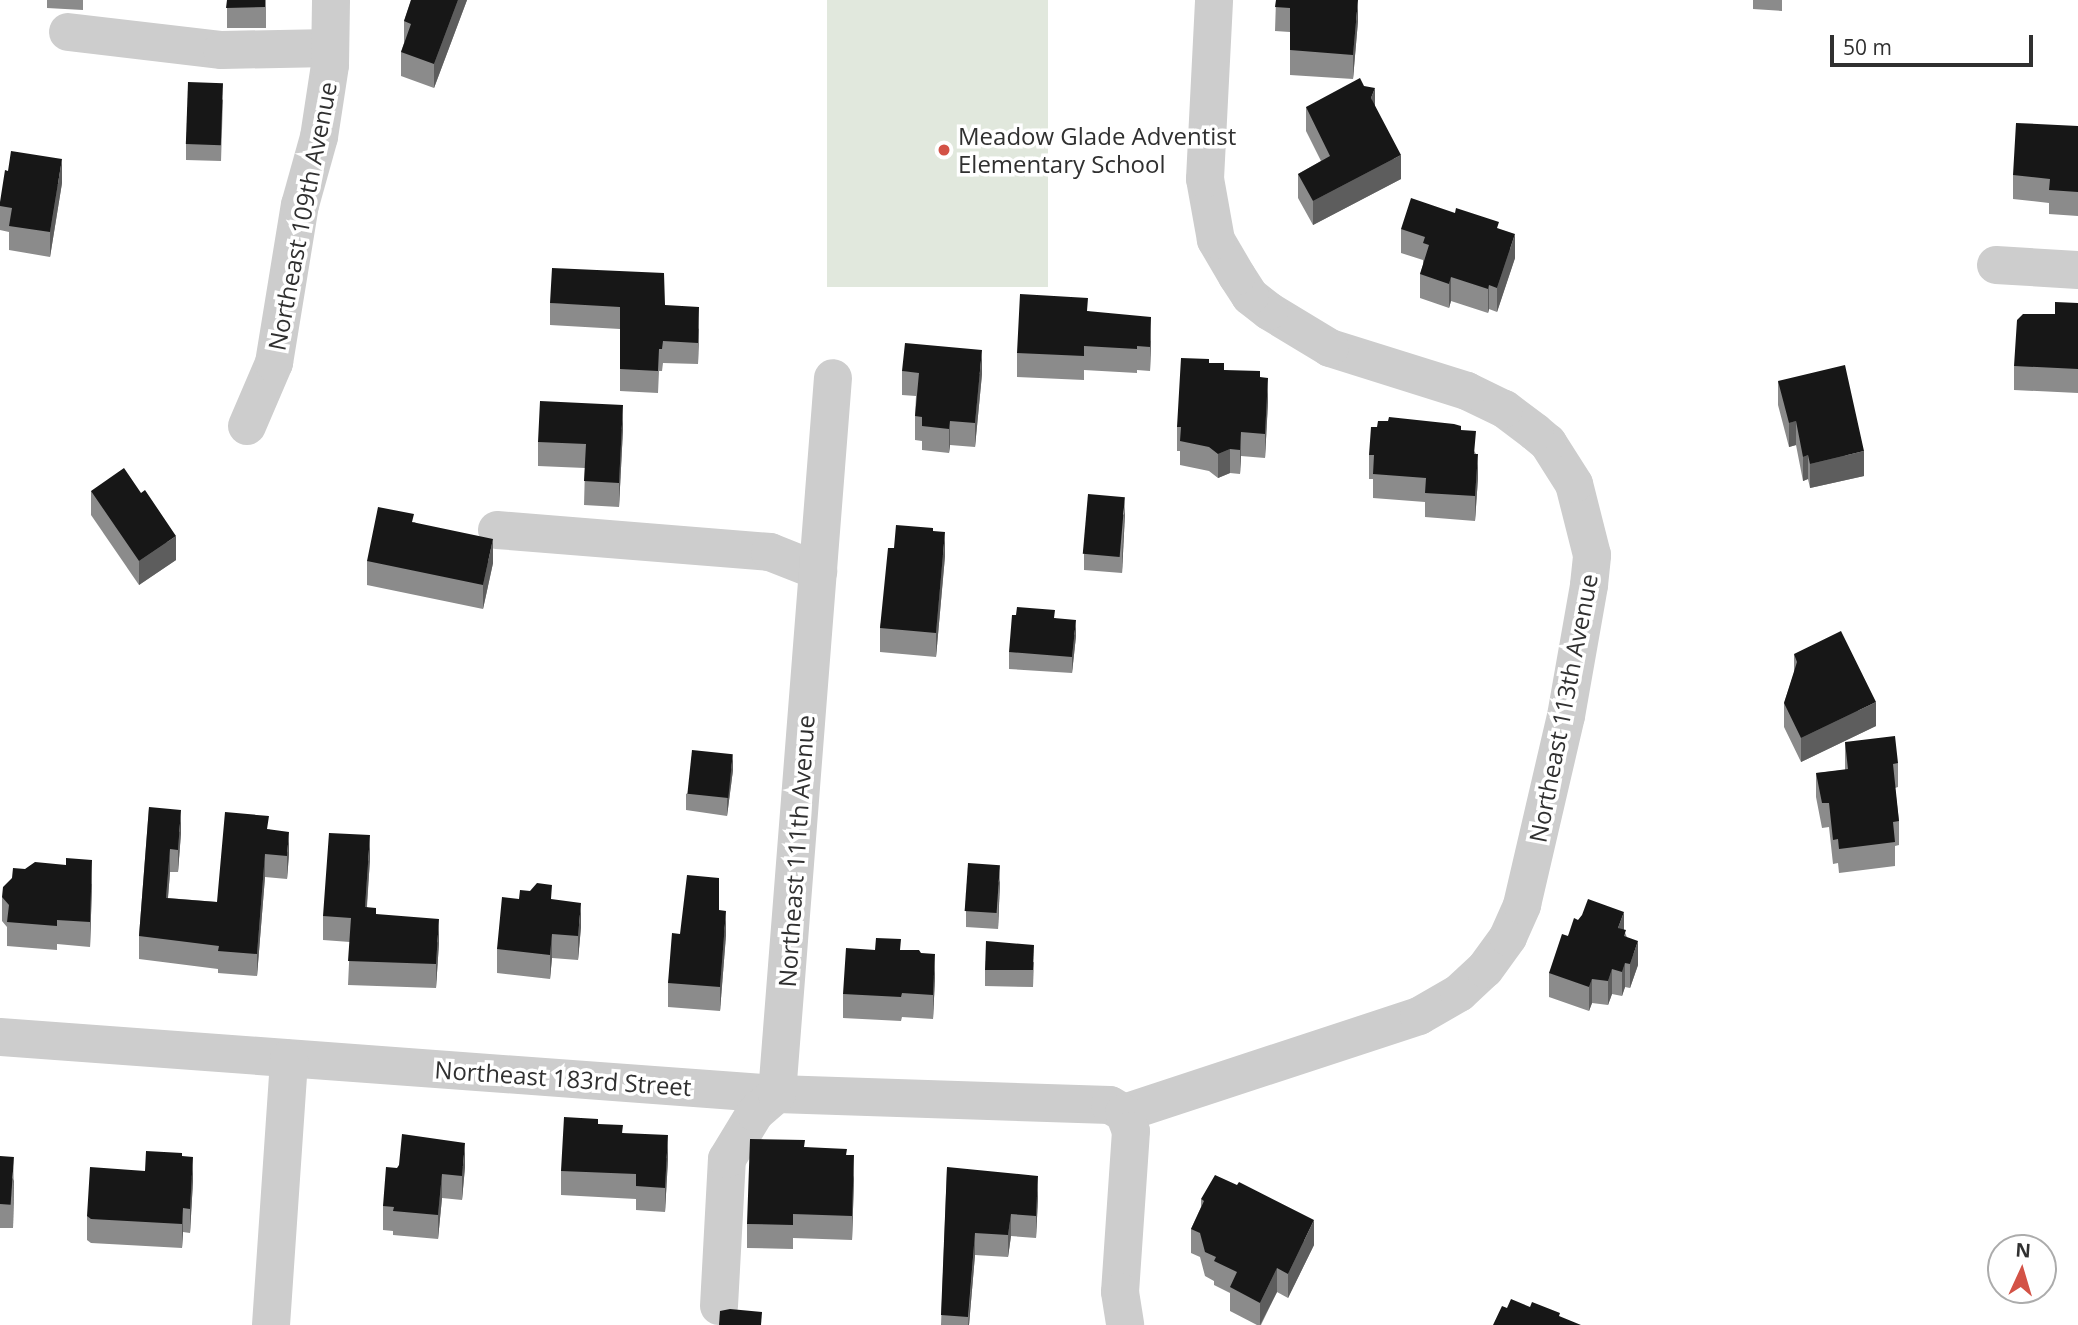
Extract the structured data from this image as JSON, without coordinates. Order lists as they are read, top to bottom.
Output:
{
  "streets": {
    "street": [
      "Northeast 109th Avenue",
      "Northeast 113th Avenue",
      "Northeast 111th Avenue",
      "Northeast 183rd Street"
    ]
  },
  "crossings": [
    ["Northeast 113th Avenue", "Northeast 183rd Street"],
    ["Northeast 111th Avenue", "Northeast 183rd Street"]
  ],
  "places": ["Meadow Glade Adventist Elementary School"],
  "scale_bar": "50 m",
  "north": "top"
}
